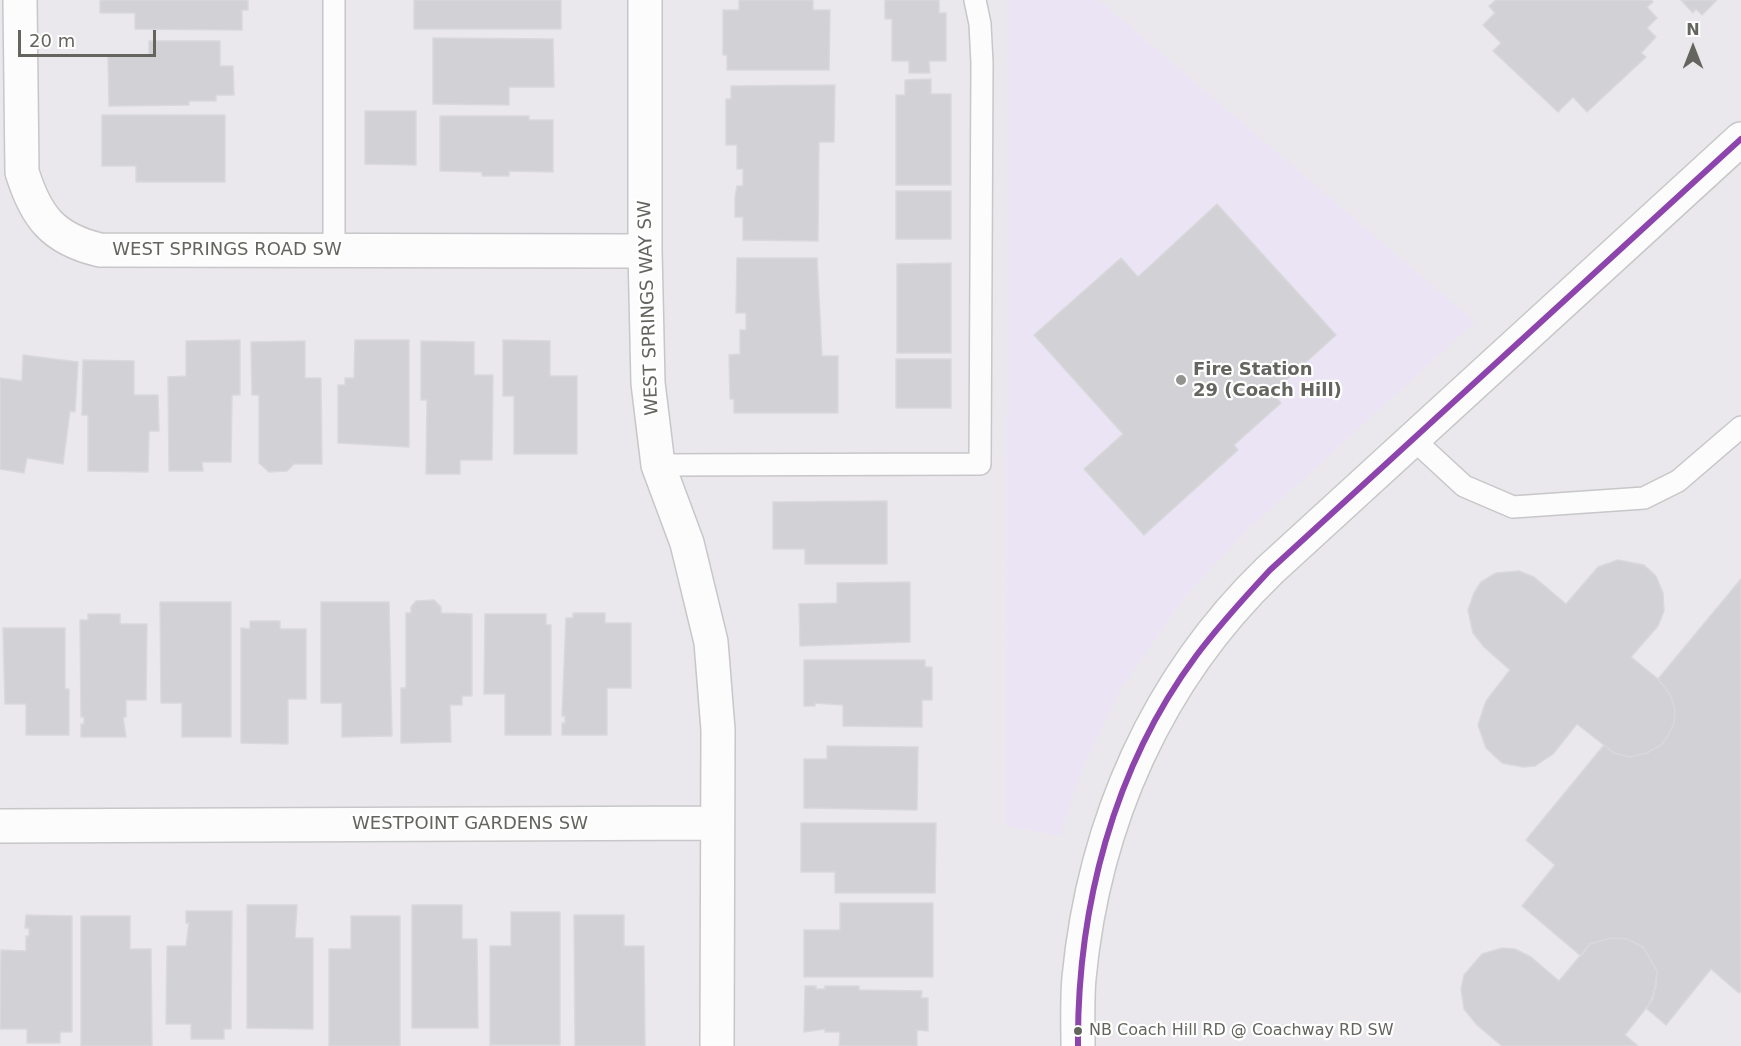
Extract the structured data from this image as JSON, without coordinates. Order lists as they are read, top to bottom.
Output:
{
  "streets": {
    "street": ["WEST SPRINGS ROAD SW", "WEST SPRINGS WAY SW", "WESTPOINT GARDENS SW"]
  },
  "crossings": [
    ["WEST SPRINGS ROAD SW", "WEST SPRINGS WAY SW"],
    ["WEST SPRINGS WAY SW", "WESTPOINT GARDENS SW"]
  ],
  "places": ["Fire Station 29 (Coach Hill)", "NB Coach Hill RD @ Coachway RD SW"],
  "scale_bar": "20 m",
  "north": "top"
}
